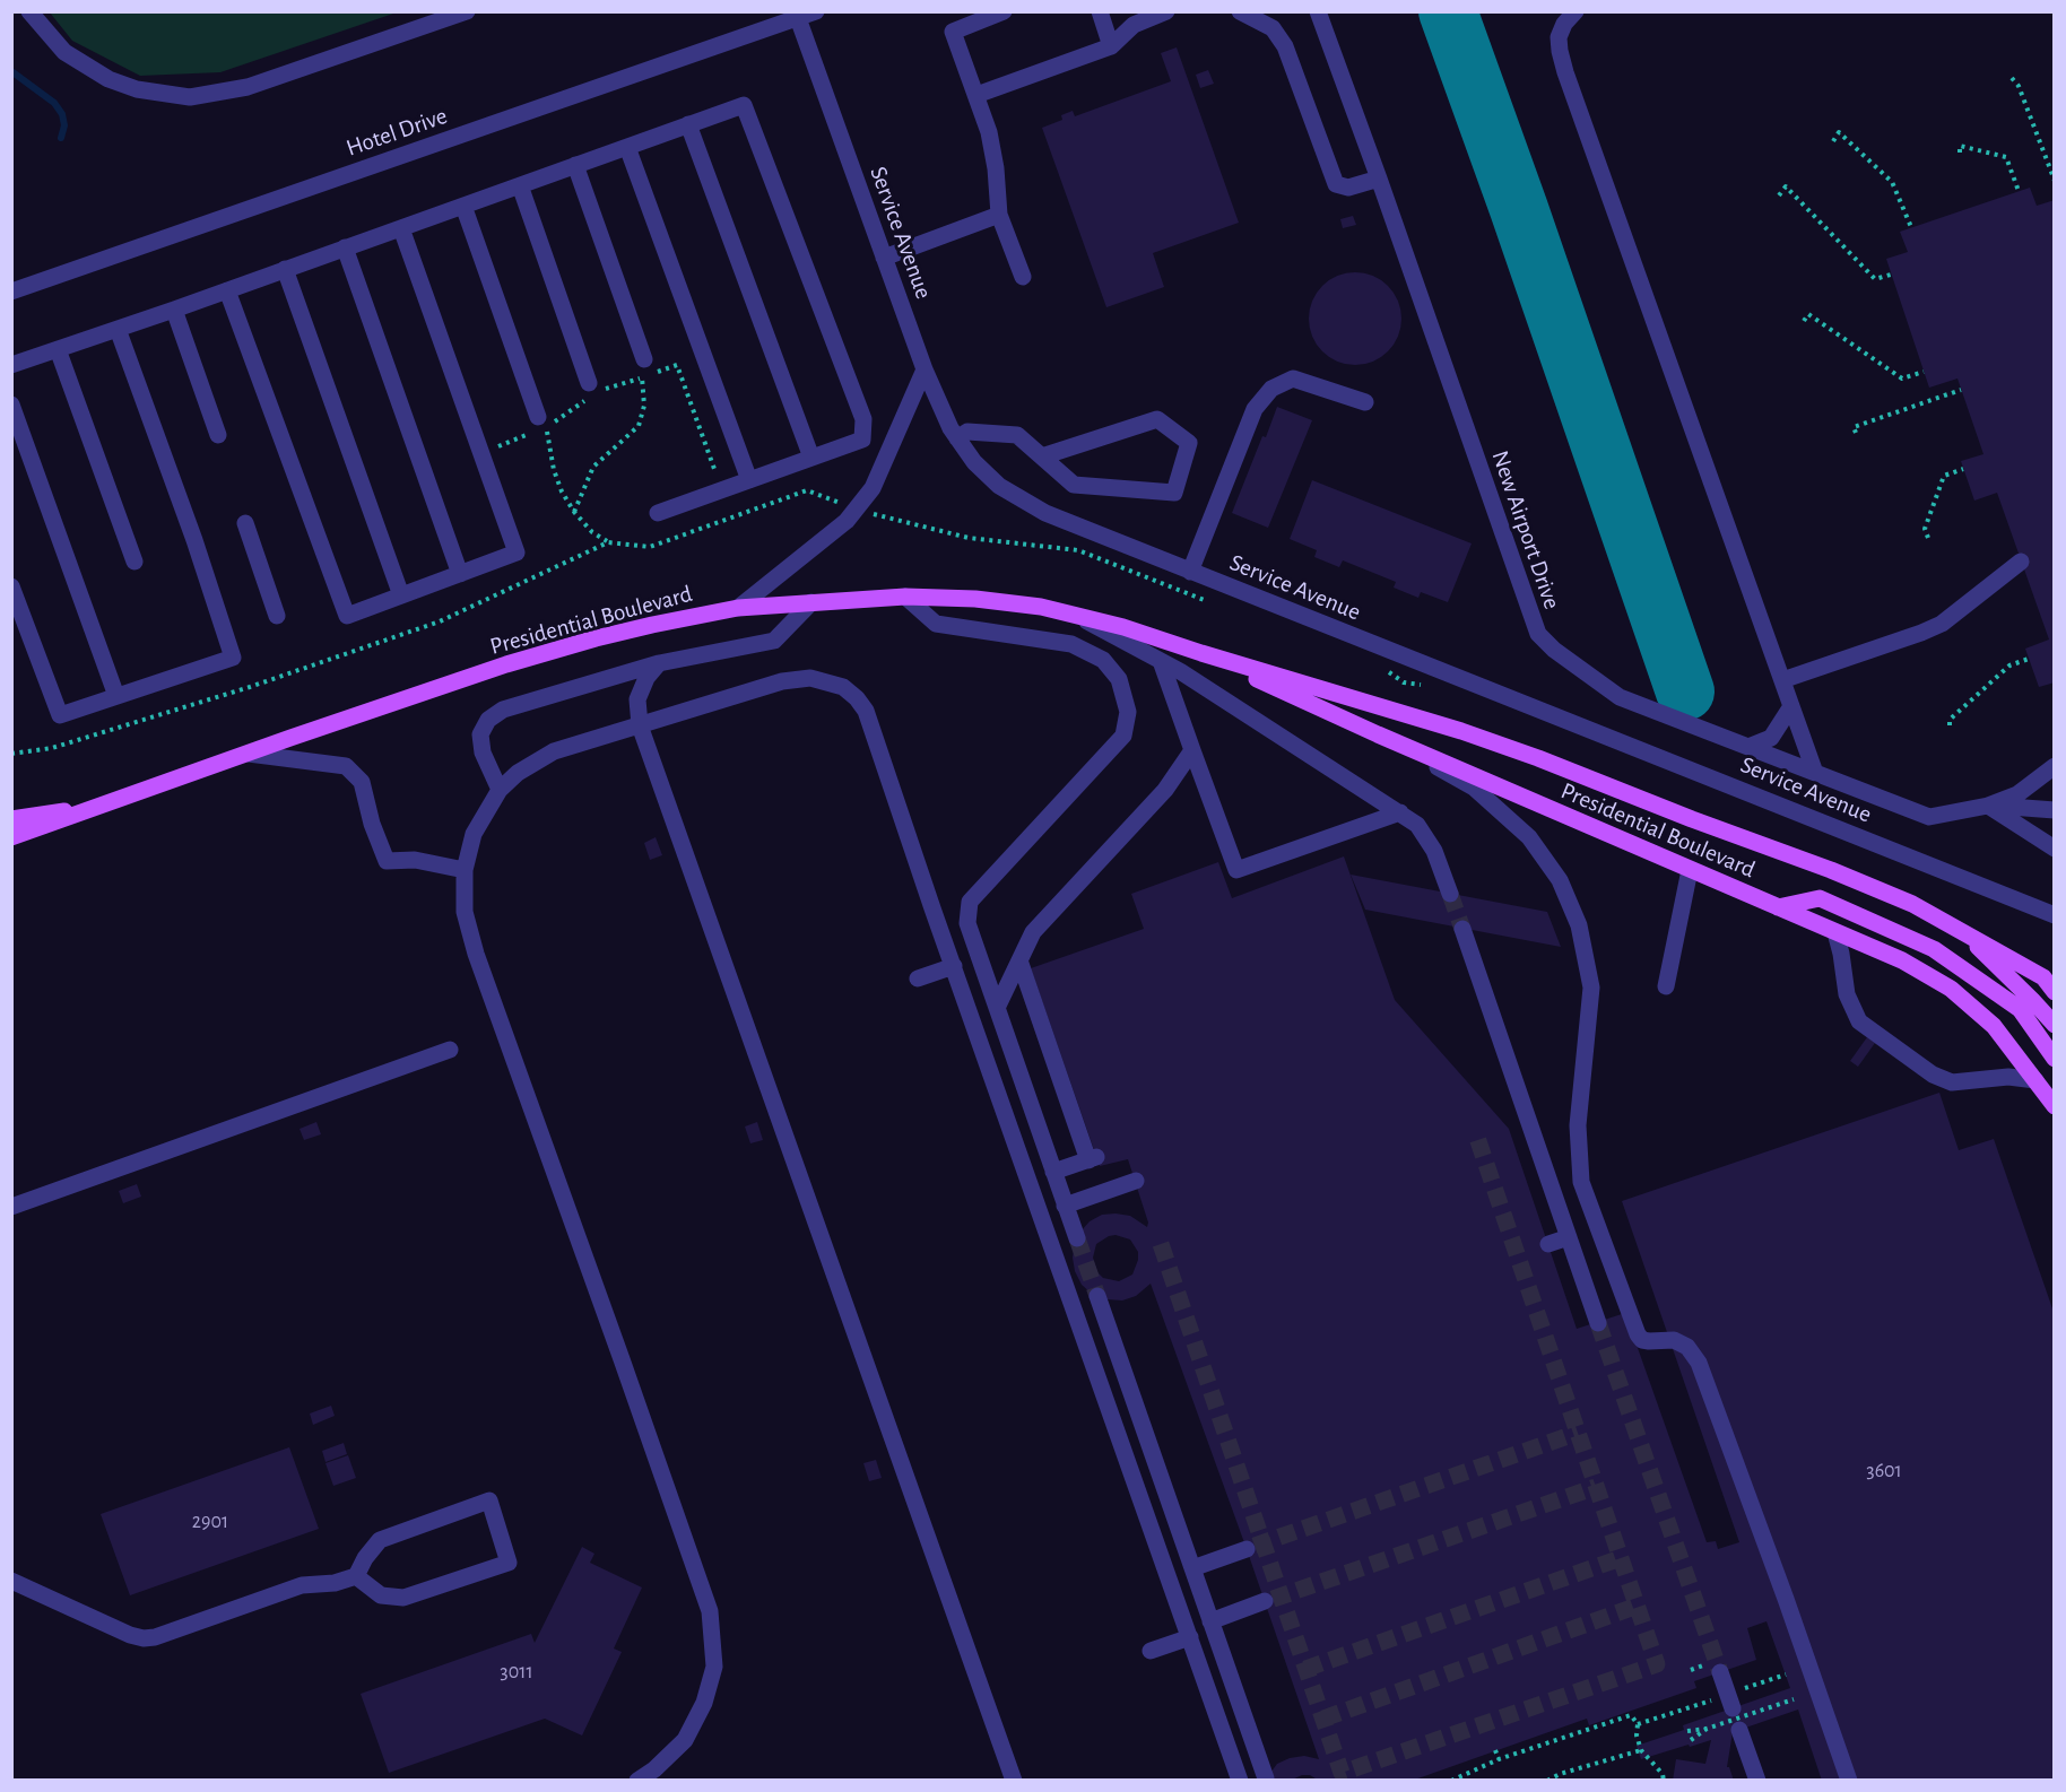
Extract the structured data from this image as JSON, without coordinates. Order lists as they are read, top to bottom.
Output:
{
  "streets": {
    "main road": ["Presidential Boulevard"],
    "street": ["Hotel Drive", "Service Avenue", "New Airport Drive"]
  },
  "crossings": [
    ["Hotel Drive", "Service Avenue"]
  ],
  "house_numbers": ["3601", "2901", "3011"]
}
